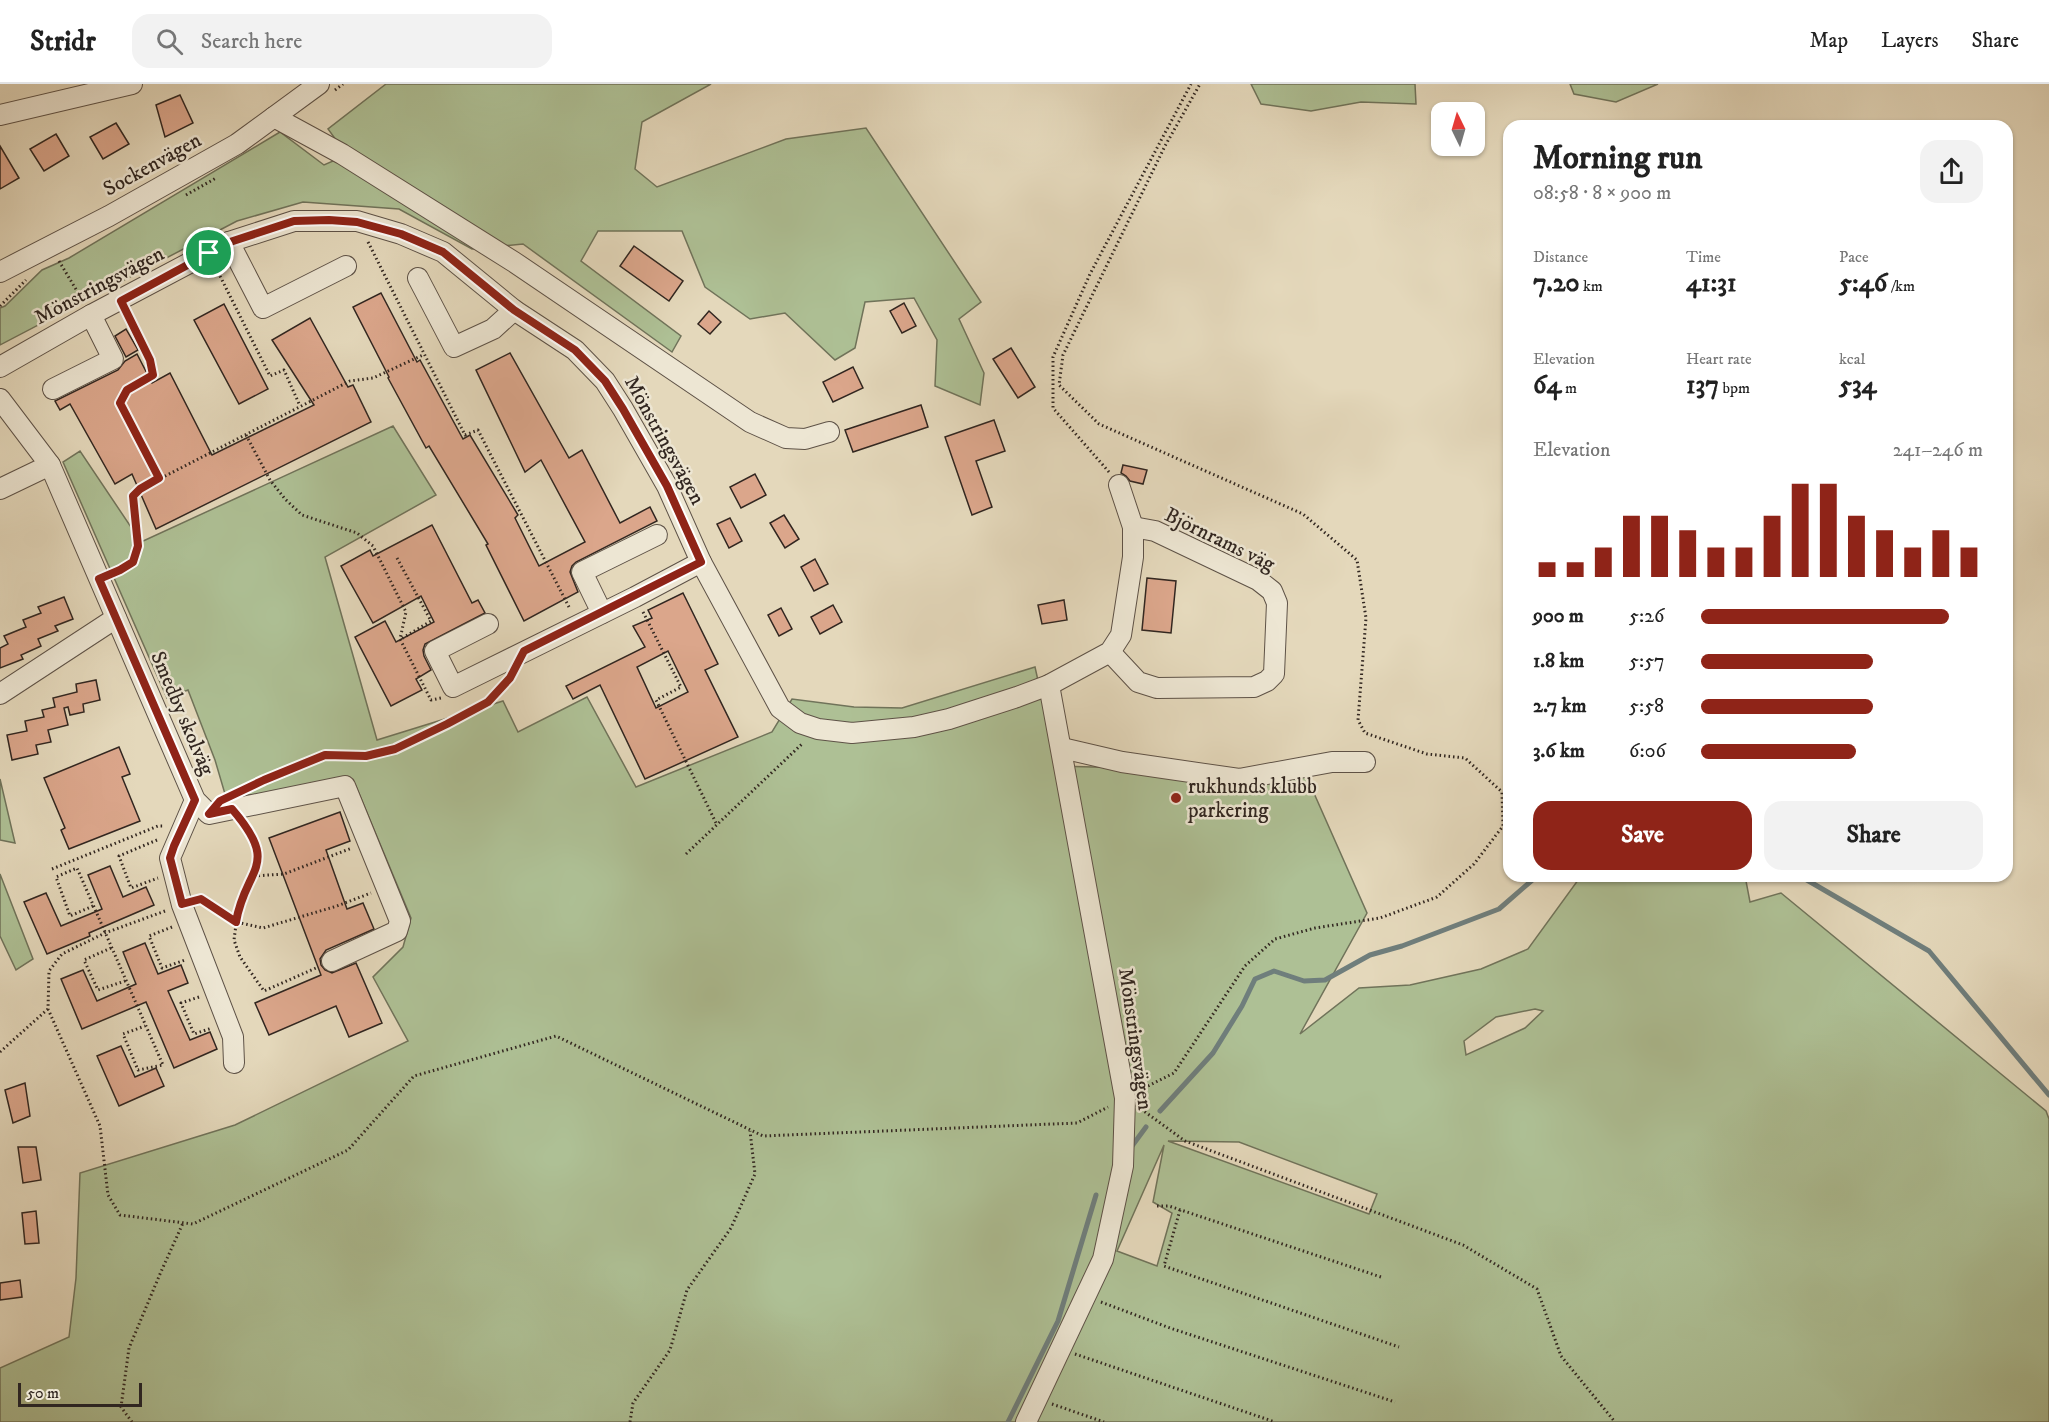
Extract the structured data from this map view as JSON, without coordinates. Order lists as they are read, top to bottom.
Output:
{
  "streets": {
    "street": [
      "Sockenvägen",
      "Mönstringsvägen",
      "Björnrams väg",
      "Smedby skolväg"
    ]
  },
  "crossings": [
    ["Mönstringsvägen", "Björnrams väg"]
  ],
  "places": ["rukhunds klubb parkering"],
  "scale_bar": "50 m",
  "north": "top",
  "page": {
    "header": "Stridr",
    "search": "Search here",
    "nav": ["Map", "Layers", "Share"],
    "heading": ["Morning run", "08:58 · 8 × 900 m"],
    "stats": [
      ["Distance", "7.20 km"],
      ["Time", "41:31"],
      ["Pace", "5:46 /km"],
      ["Elevation", "64 m"],
      ["Heart rate", "137 bpm"],
      ["kcal", "534"]
    ],
    "chart": ["Elevation", "241–246 m"],
    "list": [
      {
        "name": "900 m",
        "note": "5:26"
      },
      {
        "name": "1.8 km",
        "note": "5:57"
      },
      {
        "name": "2.7 km",
        "note": "5:58"
      },
      {
        "name": "3.6 km",
        "note": "6:06"
      }
    ],
    "buttons": ["Save", "Share"],
    "scale": "50 m"
  }
}
